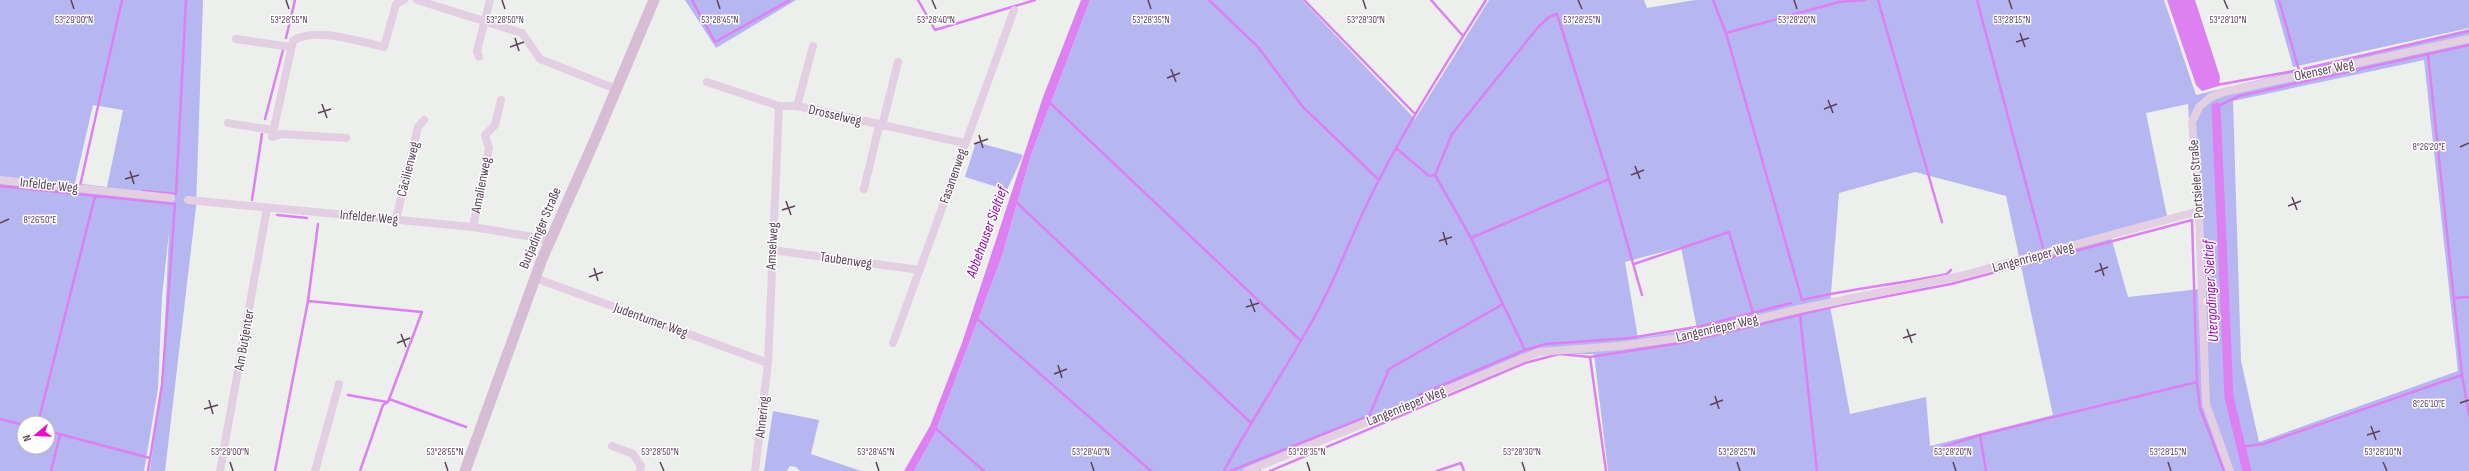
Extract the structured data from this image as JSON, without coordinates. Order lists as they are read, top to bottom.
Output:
{
  "streets": {
    "main road": ["Butjadinger Straße"],
    "street": [
      "Okenser Weg",
      "Drosselweg",
      "Cäcilienweg",
      "Fasanenweg",
      "Portsieler Straße",
      "Infelder Weg",
      "Amalienweg",
      "Amselweg",
      "Langenrieper Weg",
      "Taubenweg",
      "Judentumer Weg",
      "Am Butjenter",
      "Ahnering"
    ]
  },
  "crossings": [
    ["Okenser Weg", "Portsieler Straße"],
    ["Drosselweg", "Fasanenweg"],
    ["Drosselweg", "Amselweg"],
    ["Cäcilienweg", "Infelder Weg"],
    ["Fasanenweg", "Taubenweg"],
    ["Portsieler Straße", "Langenrieper Weg"],
    ["Infelder Weg", "Amalienweg"],
    ["Infelder Weg", "Butjadinger Straße"],
    ["Infelder Weg", "Am Butjenter"],
    ["Butjadinger Straße", "Judentumer Weg"],
    ["Amselweg", "Taubenweg"],
    ["Amselweg", "Judentumer Weg"],
    ["Amselweg", "Ahnering"],
    ["Judentumer Weg", "Ahnering"]
  ],
  "water": ["Abbehauser Sieltief", "Utergadinger Sieltief"],
  "north": "left",
  "coordinates": [
    "53°28'35\"N",
    "53°28'25\"N",
    "53°28'20\"N",
    "53°28'15\"N",
    "53°28'10\"N",
    "53°29'00\"N",
    "53°28'55\"N",
    "53°28'50\"N",
    "53°28'45\"N",
    "53°28'40\"N",
    "53°28'30\"N",
    "8°26'20\"E",
    "8°26'50\"E",
    "8°26'10\"E"
  ]
}
